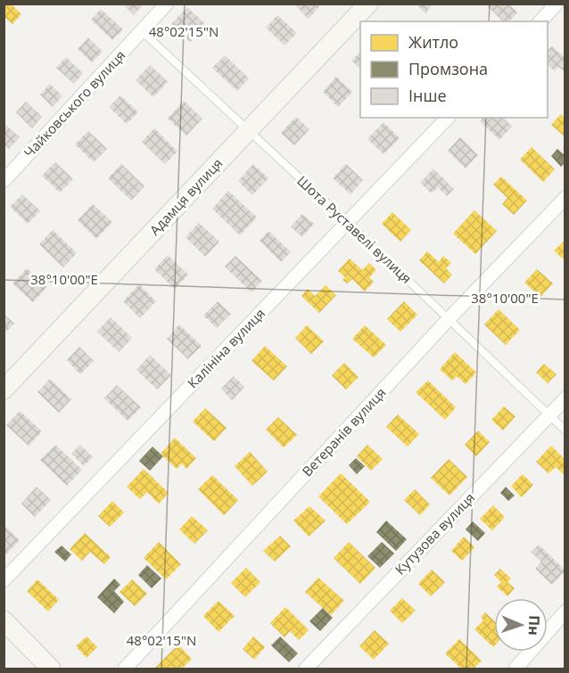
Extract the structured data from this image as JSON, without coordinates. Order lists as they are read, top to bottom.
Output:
{
  "streets": {
    "street": [
      "Чайковського вулиця",
      "Адамця вулиця",
      "Калініна вулиця",
      "Ветеранів вулиця",
      "Кутузова вулиця"
    ],
    "lane": ["Шота Руставелі вулиця"]
  },
  "crossings": [
    ["Чайковського вулиця", "Шота Руставелі вулиця"],
    ["Адамця вулиця", "Шота Руставелі вулиця"],
    ["Шота Руставелі вулиця", "Калініна вулиця"],
    ["Шота Руставелі вулиця", "Ветеранів вулиця"],
    ["Шота Руставелі вулиця", "Кутузова вулиця"]
  ],
  "legend": ["Житло", "Промзона", "Інше"],
  "north": "right",
  "coordinates": ["48°02'15\"N", "38°10'00\"E"]
}
